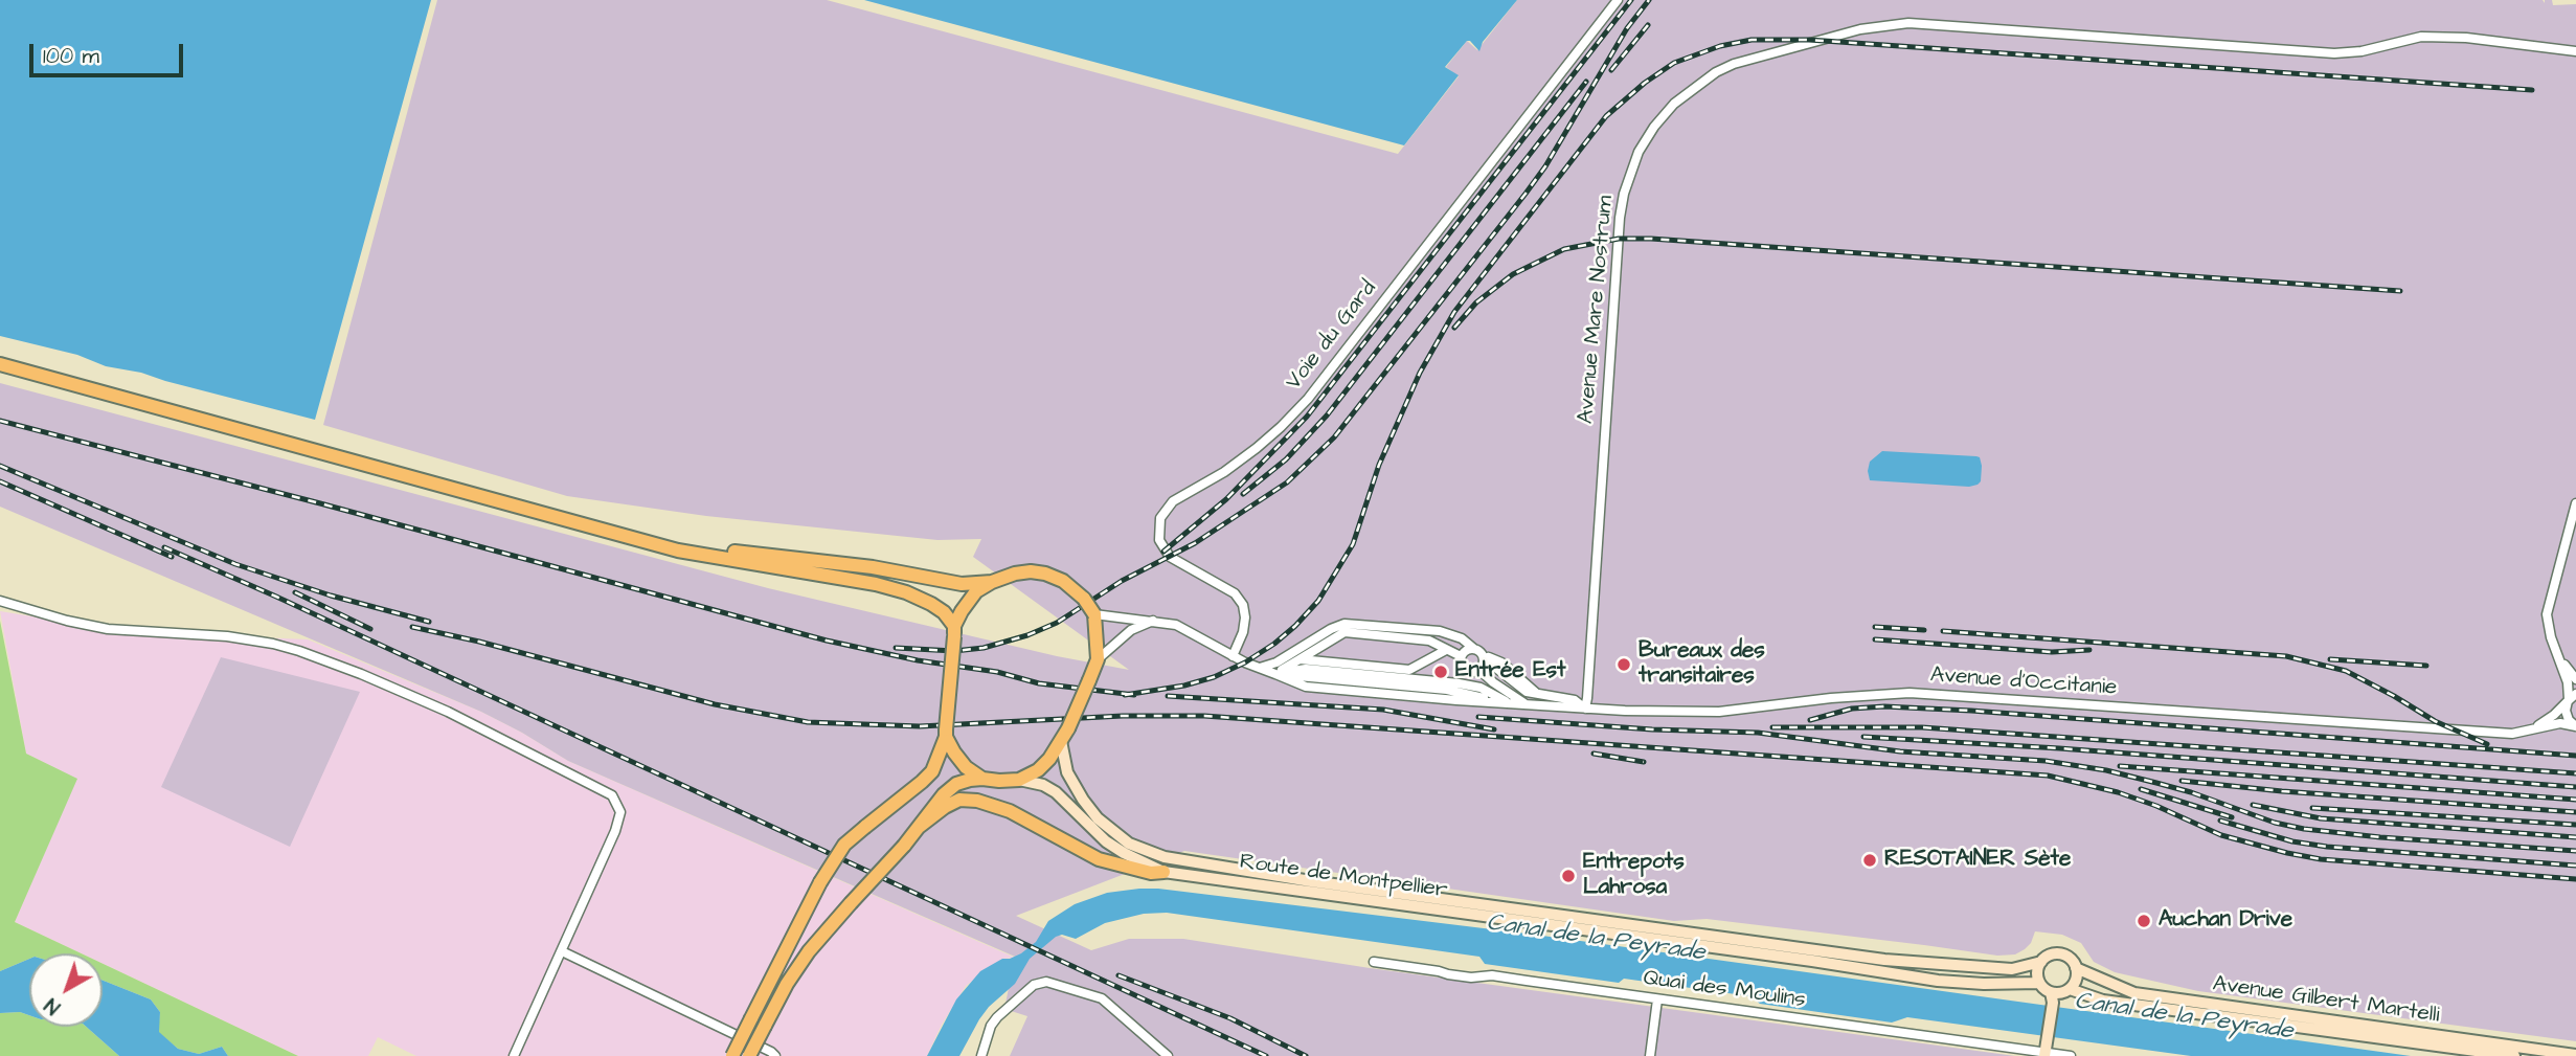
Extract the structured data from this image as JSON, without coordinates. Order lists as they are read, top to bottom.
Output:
{
  "streets": {
    "main road": ["Route de Montpellier", "Avenue Gilbert Martelli"],
    "street": [
      "Avenue Mare Nostrum",
      "Voie du Gard",
      "Avenue d'Occitanie",
      "Quai des Moulins"
    ]
  },
  "crossings": [
    ["Avenue Mare Nostrum", "Avenue d'Occitanie"],
    ["Voie du Gard", "Avenue d'Occitanie"],
    ["Avenue d'Occitanie", "Route de Montpellier"],
    ["Route de Montpellier", "Avenue Gilbert Martelli"]
  ],
  "water": ["Canal de la Peyrade"],
  "places": [
    "Bureaux des transitaires",
    "Entrée Est",
    "RESOTAINER Sète",
    "Entrepots Lahrosa",
    "Auchan Drive"
  ],
  "scale_bar": "100 m",
  "north": "bottom left"
}
